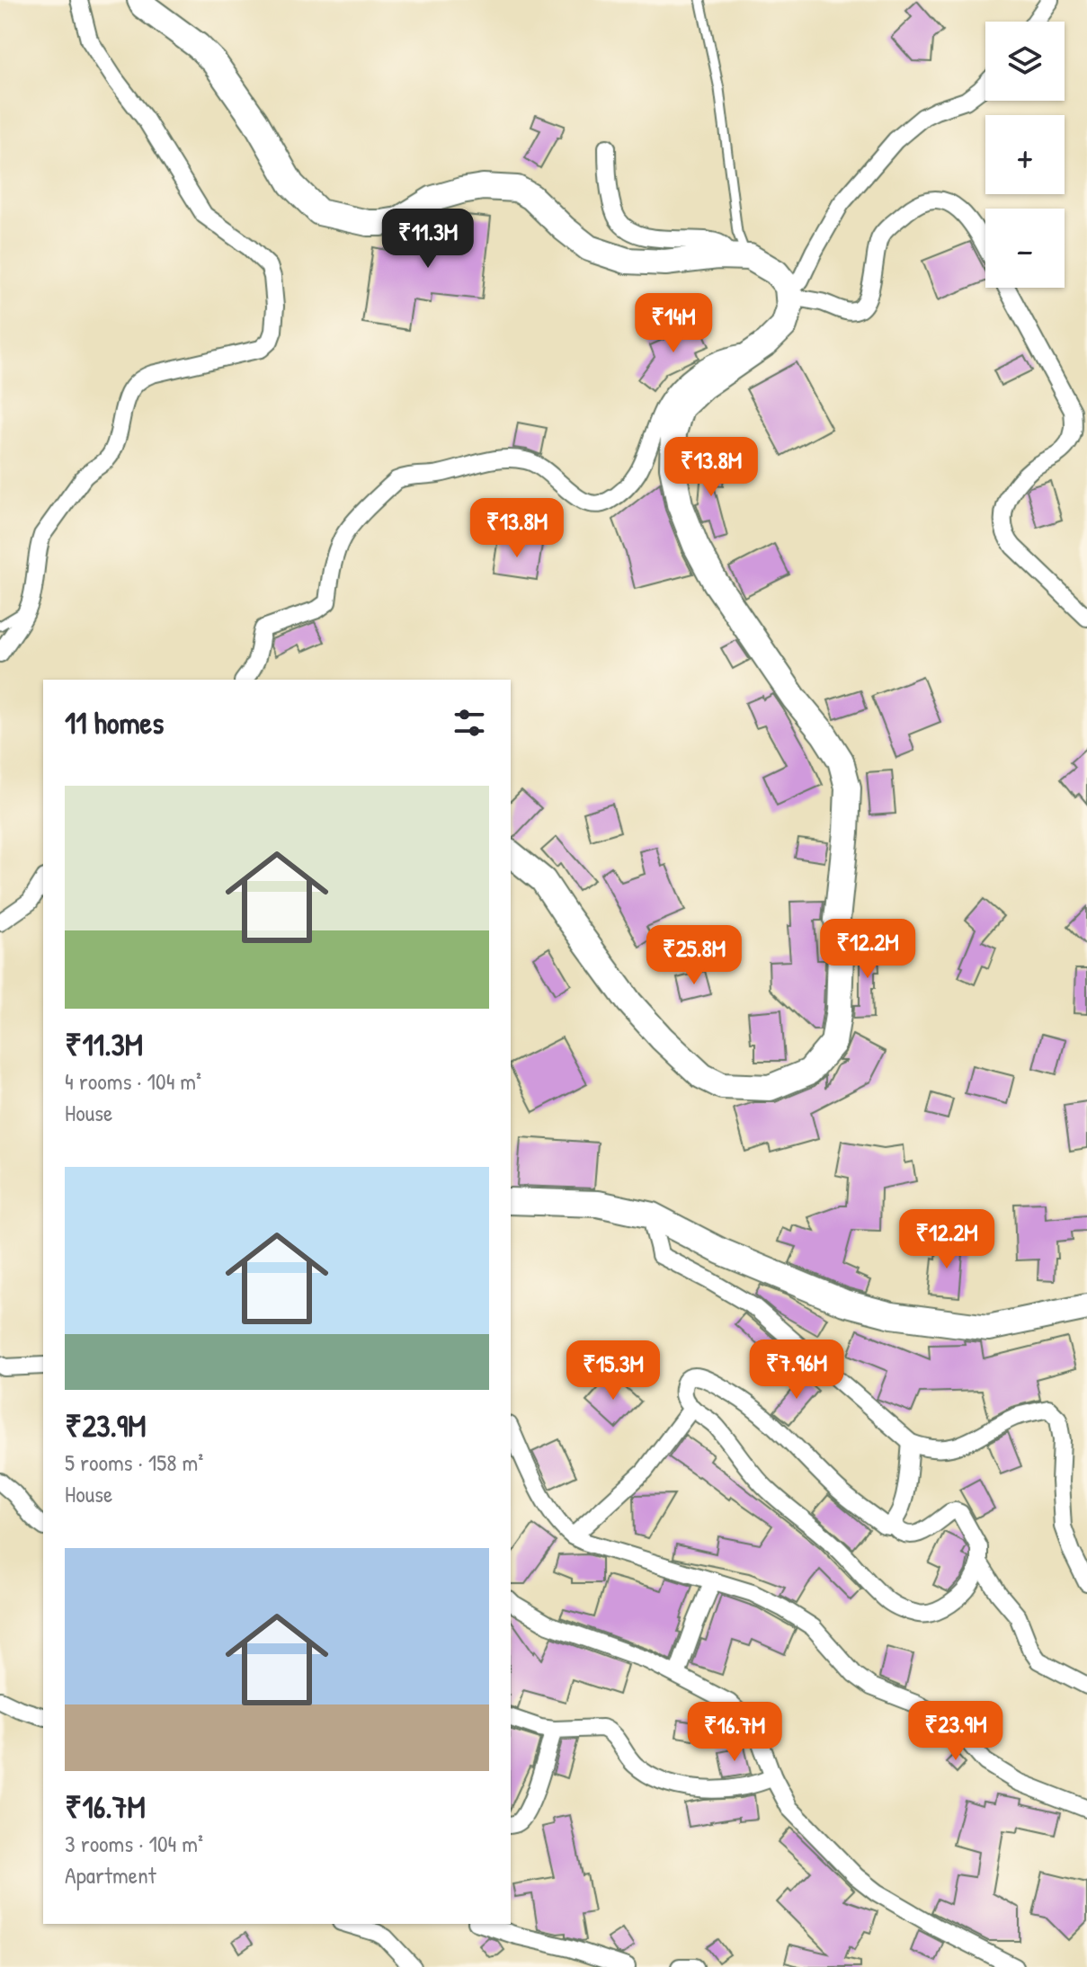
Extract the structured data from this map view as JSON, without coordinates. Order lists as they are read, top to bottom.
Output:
{
  "page": {
    "map_buttons": ["+", "−"],
    "price": [
      "₹11.3M",
      "₹14M",
      "₹13.8M",
      "₹13.8M",
      "₹12.2M",
      "₹25.8M",
      "₹12.2M",
      "₹7.96M",
      "₹15.3M",
      "₹23.9M",
      "₹16.7M"
    ],
    "heading": "11 homes",
    "list": [
      {
        "name": "₹11.3M",
        "note": "4 rooms · 104 m² · House"
      },
      {
        "name": "₹23.9M",
        "note": "5 rooms · 158 m² · House"
      },
      {
        "name": "₹16.7M",
        "note": "3 rooms · 104 m² · Apartment"
      }
    ]
  }
}
